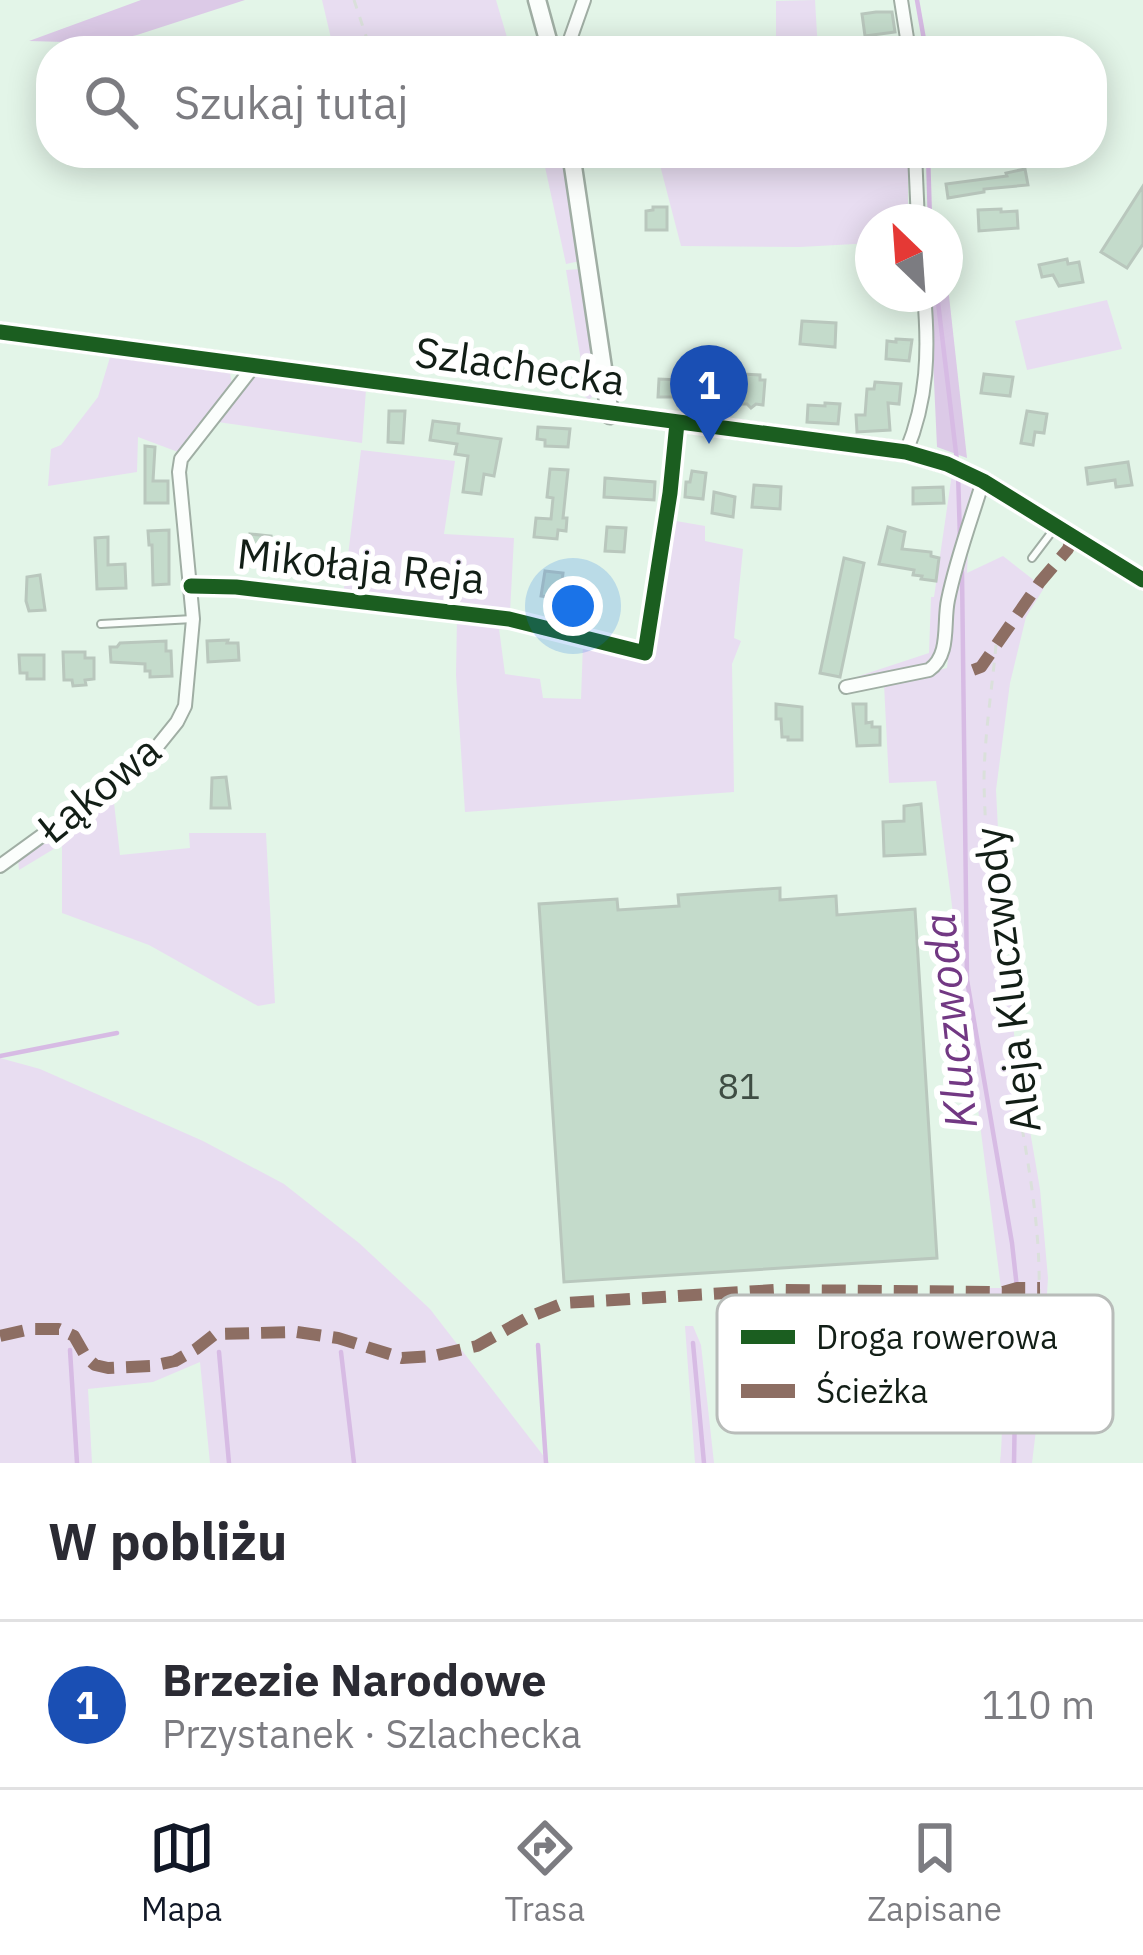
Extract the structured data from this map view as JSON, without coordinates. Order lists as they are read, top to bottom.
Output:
{
  "streets": {
    "street": ["Szlachecka", "Mikołaja Reja", "Łąkowa"],
    "path": ["Aleja Kluczwody"]
  },
  "crossings": [
    ["Szlachecka", "Mikołaja Reja"],
    ["Szlachecka", "Łąkowa"],
    ["Mikołaja Reja", "Łąkowa"]
  ],
  "water": ["Kluczwoda"],
  "house_numbers": ["81"],
  "legend": ["Droga rowerowa", "Ścieżka"],
  "north": "top left",
  "page": {
    "search": "Szukaj tutaj",
    "pins": "1",
    "heading": "W pobliżu",
    "list": [
      {
        "mark": "1",
        "name": "Brzezie Narodowe",
        "note": "Przystanek · Szlachecka",
        "value": "110 m"
      }
    ],
    "nav": ["Mapa", "Trasa", "Zapisane"]
  }
}
